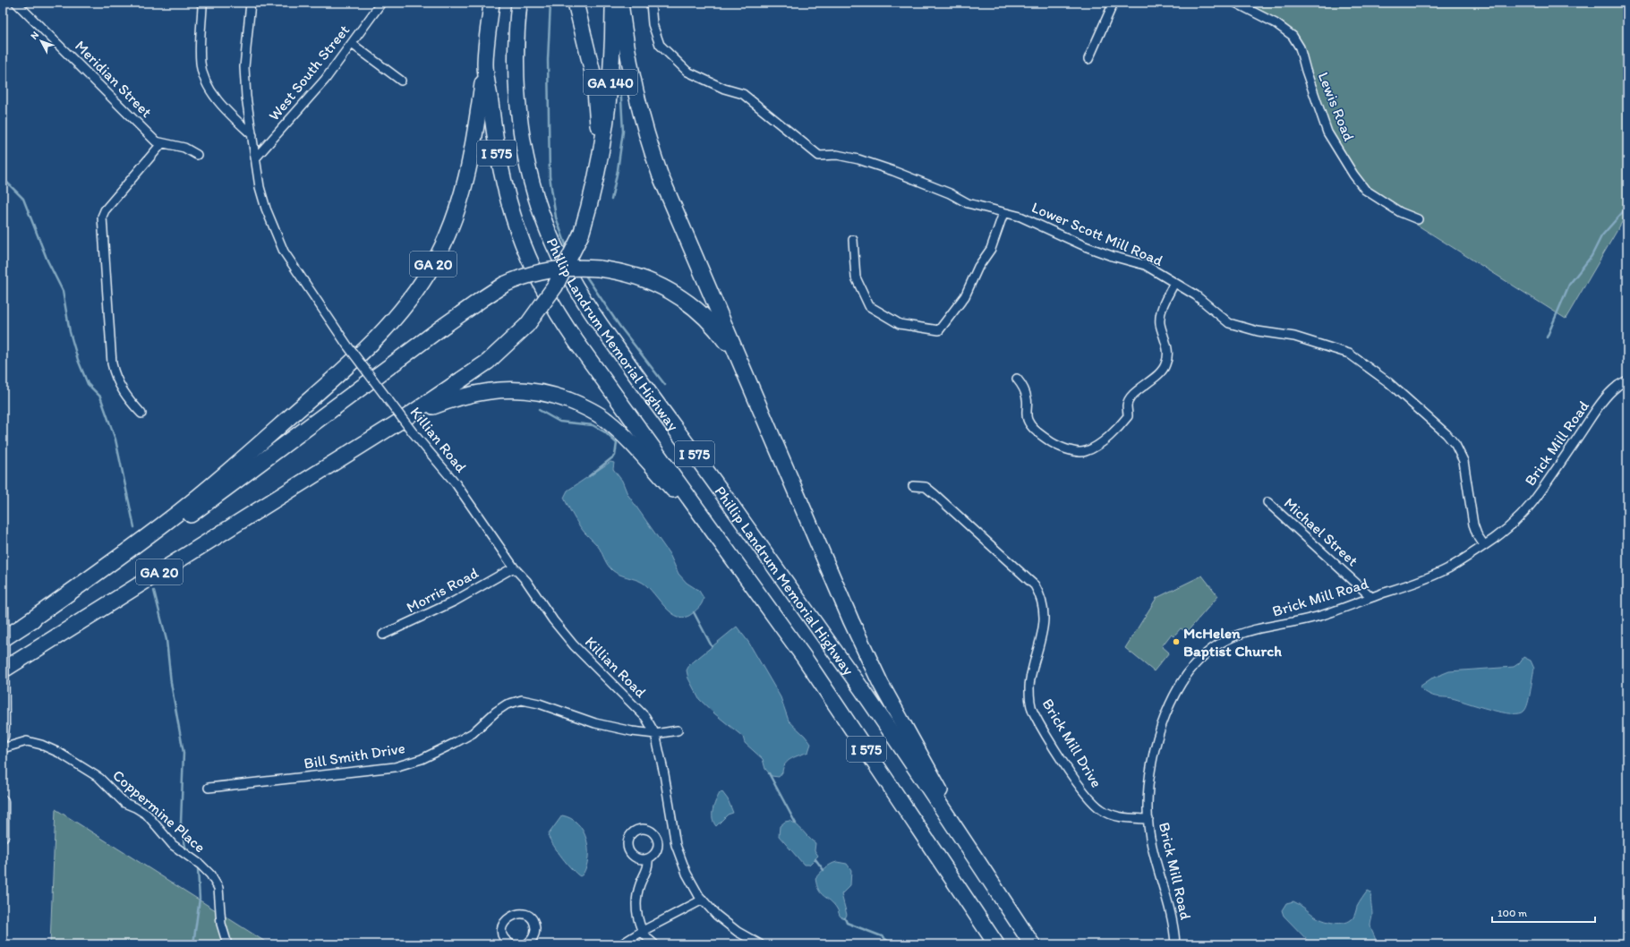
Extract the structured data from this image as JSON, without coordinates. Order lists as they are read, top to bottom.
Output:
{
  "streets": {
    "highway": [
      "GA 140",
      "I 575",
      "GA 20",
      "Phillip Landrum Memorial Highway"
    ],
    "street": [
      "West South Street",
      "Meridian Street",
      "Lewis Road",
      "Lower Scott Mill Road",
      "Killian Road",
      "Brick Mill Road",
      "Michael Street",
      "Morris Road",
      "Brick Mill Drive",
      "Bill Smith Drive",
      "Coppermine Place"
    ]
  },
  "crossings": [
    ["West South Street", "Killian Road"],
    ["GA 140", "GA 20"],
    ["Lower Scott Mill Road", "Brick Mill Road"],
    ["GA 20", "Phillip Landrum Memorial Highway"],
    ["Killian Road", "Morris Road"],
    ["Killian Road", "Bill Smith Drive"],
    ["Brick Mill Road", "Michael Street"],
    ["Brick Mill Road", "Brick Mill Drive"]
  ],
  "places": ["McHelen Baptist Church"],
  "scale_bar": "100 m",
  "north": "top left"
}
